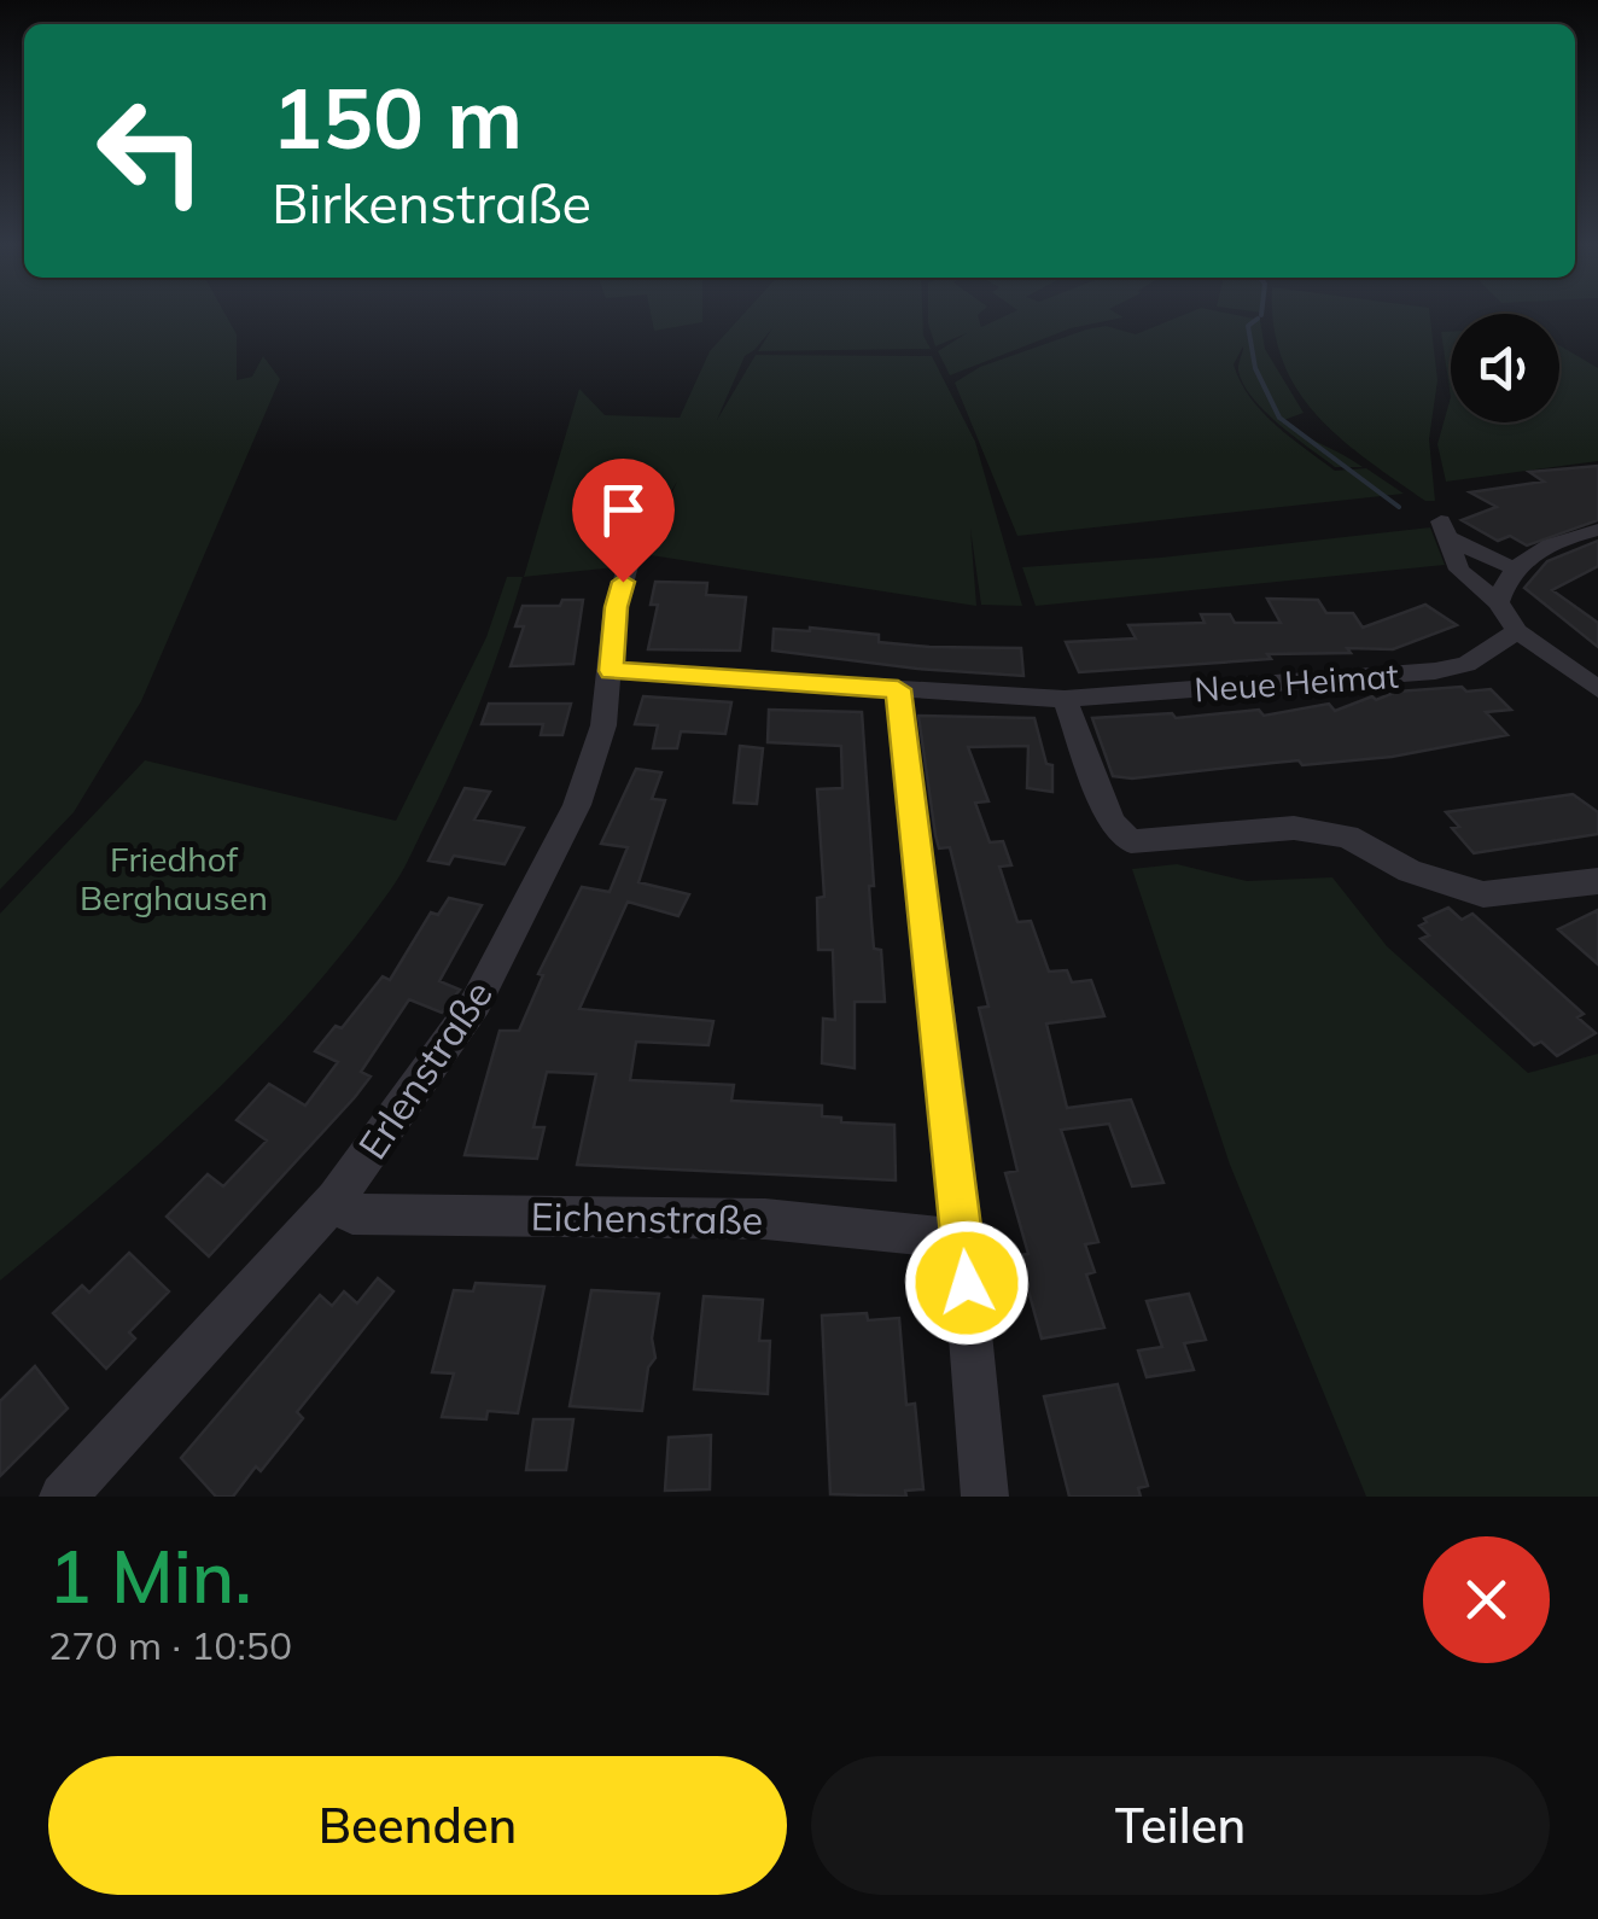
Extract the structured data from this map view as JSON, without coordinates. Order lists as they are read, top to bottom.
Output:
{
  "streets": {
    "street": ["Neue Heimat", "Erlenstraße", "Eichenstraße"]
  },
  "crossings": [
    ["Neue Heimat", "Erlenstraße"],
    ["Erlenstraße", "Eichenstraße"]
  ],
  "parks": ["Friedhof Berghausen"],
  "page": {
    "turn": ["150 m", "Birkenstraße"],
    "heading": ["1 Min.", "270 m · 10:50"],
    "buttons": ["Beenden", "Teilen"]
  }
}
